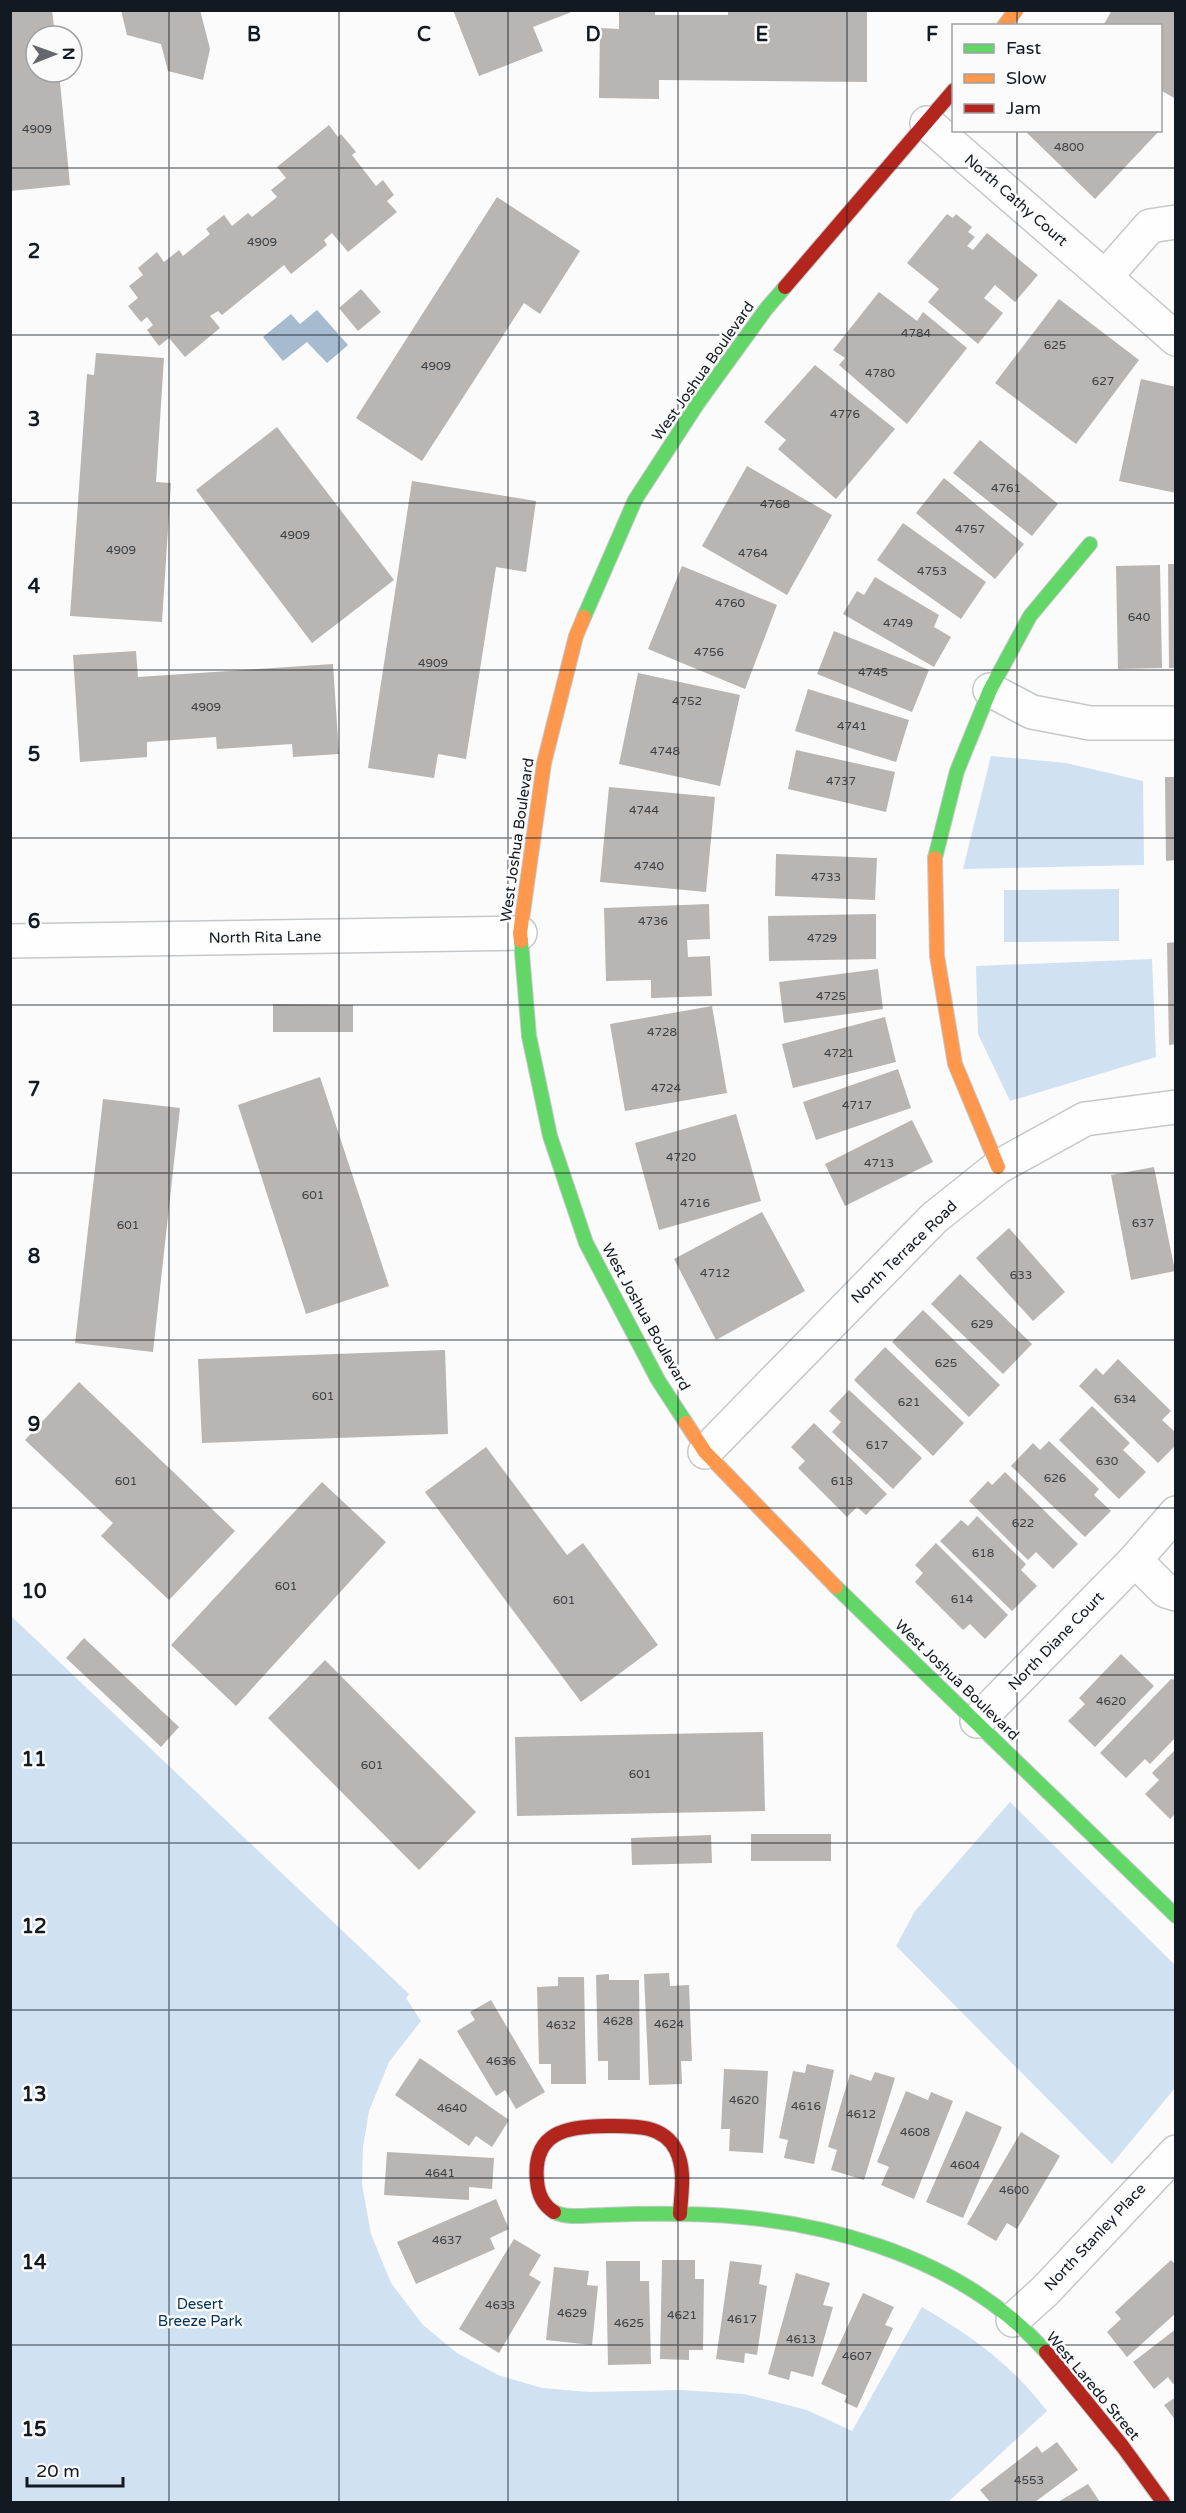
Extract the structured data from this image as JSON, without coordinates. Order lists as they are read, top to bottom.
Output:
{
  "streets": {
    "street": [
      "North Cathy Court",
      "West Joshua Boulevard",
      "North Rita Lane",
      "North Terrace Road",
      "North Diane Court",
      "North Stanley Place",
      "West Laredo Street"
    ]
  },
  "crossings": [
    ["North Cathy Court", "West Joshua Boulevard"],
    ["West Joshua Boulevard", "North Rita Lane"],
    ["West Joshua Boulevard", "North Terrace Road"],
    ["West Joshua Boulevard", "North Diane Court"],
    ["North Stanley Place", "West Laredo Street"]
  ],
  "parks": ["Desert Breeze Park"],
  "house_numbers": [
    "4909",
    "4800",
    "4909",
    "4784",
    "625",
    "4909",
    "4780",
    "627",
    "4776",
    "4761",
    "4768",
    "4757",
    "4909",
    "4909",
    "4764",
    "4753",
    "4760",
    "640",
    "4749",
    "4756",
    "4909",
    "4745",
    "4752",
    "4909",
    "4741",
    "4748",
    "4737",
    "4744",
    "4740",
    "4733",
    "4736",
    "4729",
    "4725",
    "4728",
    "4721",
    "4724",
    "4717",
    "4720",
    "4713",
    "601",
    "4716",
    "637",
    "601",
    "4712",
    "633",
    "629",
    "625",
    "601",
    "634",
    "621",
    "617",
    "630",
    "626",
    "601",
    "613",
    "622",
    "618",
    "601",
    "614",
    "601",
    "4620",
    "601",
    "601",
    "4628",
    "4624",
    "4632",
    "4636",
    "4620",
    "4616",
    "4640",
    "4612",
    "4608",
    "4604",
    "4641",
    "4600",
    "4637",
    "4633",
    "4629",
    "4621",
    "4617",
    "4625",
    "4613",
    "4607",
    "4553"
  ],
  "legend": ["Fast", "Slow", "Jam"],
  "scale_bar": "20 m",
  "north": "right",
  "grid": {
    "columns": [
      "B",
      "C",
      "D",
      "E",
      "F"
    ],
    "rows": [
      "2",
      "3",
      "4",
      "5",
      "6",
      "7",
      "8",
      "9",
      "10",
      "11",
      "12",
      "13",
      "14",
      "15"
    ]
  }
}
